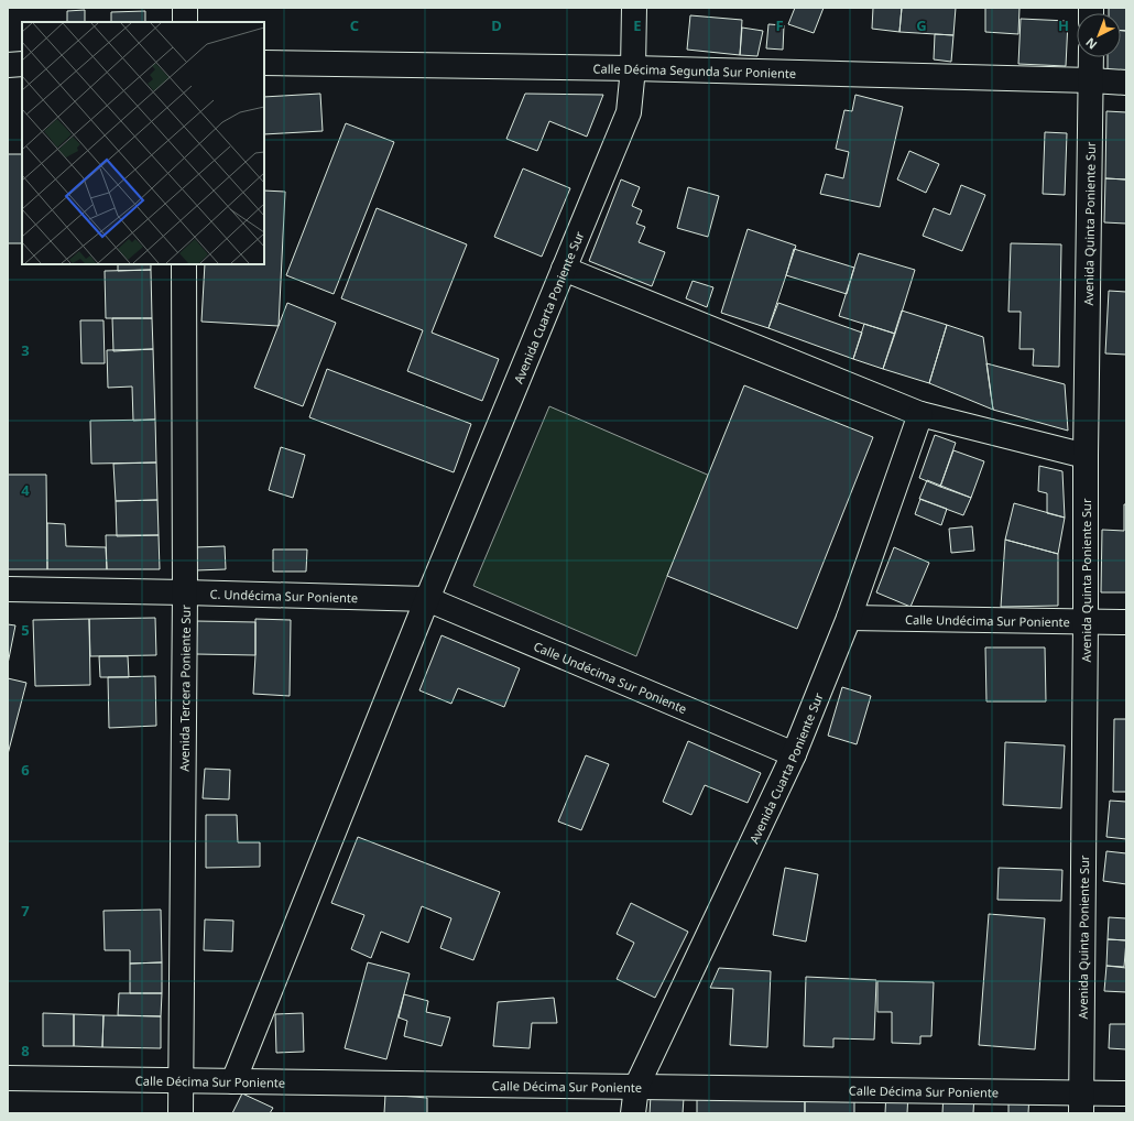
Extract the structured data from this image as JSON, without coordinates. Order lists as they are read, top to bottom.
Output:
{
  "streets": {
    "street": [
      "Calle Décima Segunda Sur Poniente",
      "Avenida Quinta Poniente Sur",
      "Avenida Cuarta Poniente Sur",
      "C. Undécima Sur Poniente",
      "Calle Undécima Sur Poniente",
      "Avenida Tercera Poniente Sur",
      "Calle Décima Sur Poniente"
    ]
  },
  "crossings": [
    ["Calle Décima Segunda Sur Poniente", "Avenida Quinta Poniente Sur"],
    ["Calle Décima Segunda Sur Poniente", "Avenida Cuarta Poniente Sur"],
    ["Avenida Quinta Poniente Sur", "Calle Undécima Sur Poniente"],
    ["Avenida Quinta Poniente Sur", "Calle Décima Sur Poniente"],
    ["Avenida Cuarta Poniente Sur", "C. Undécima Sur Poniente"],
    ["Avenida Cuarta Poniente Sur", "Calle Undécima Sur Poniente"],
    ["Avenida Cuarta Poniente Sur", "Calle Décima Sur Poniente"],
    ["C. Undécima Sur Poniente", "Calle Undécima Sur Poniente"],
    ["C. Undécima Sur Poniente", "Avenida Tercera Poniente Sur"],
    ["Avenida Tercera Poniente Sur", "Calle Décima Sur Poniente"]
  ],
  "north": "bottom left",
  "grid": {
    "columns": [
      "C",
      "D",
      "E",
      "F",
      "G",
      "H"
    ],
    "rows": [
      "3",
      "4",
      "5",
      "6",
      "7",
      "8"
    ]
  }
}
